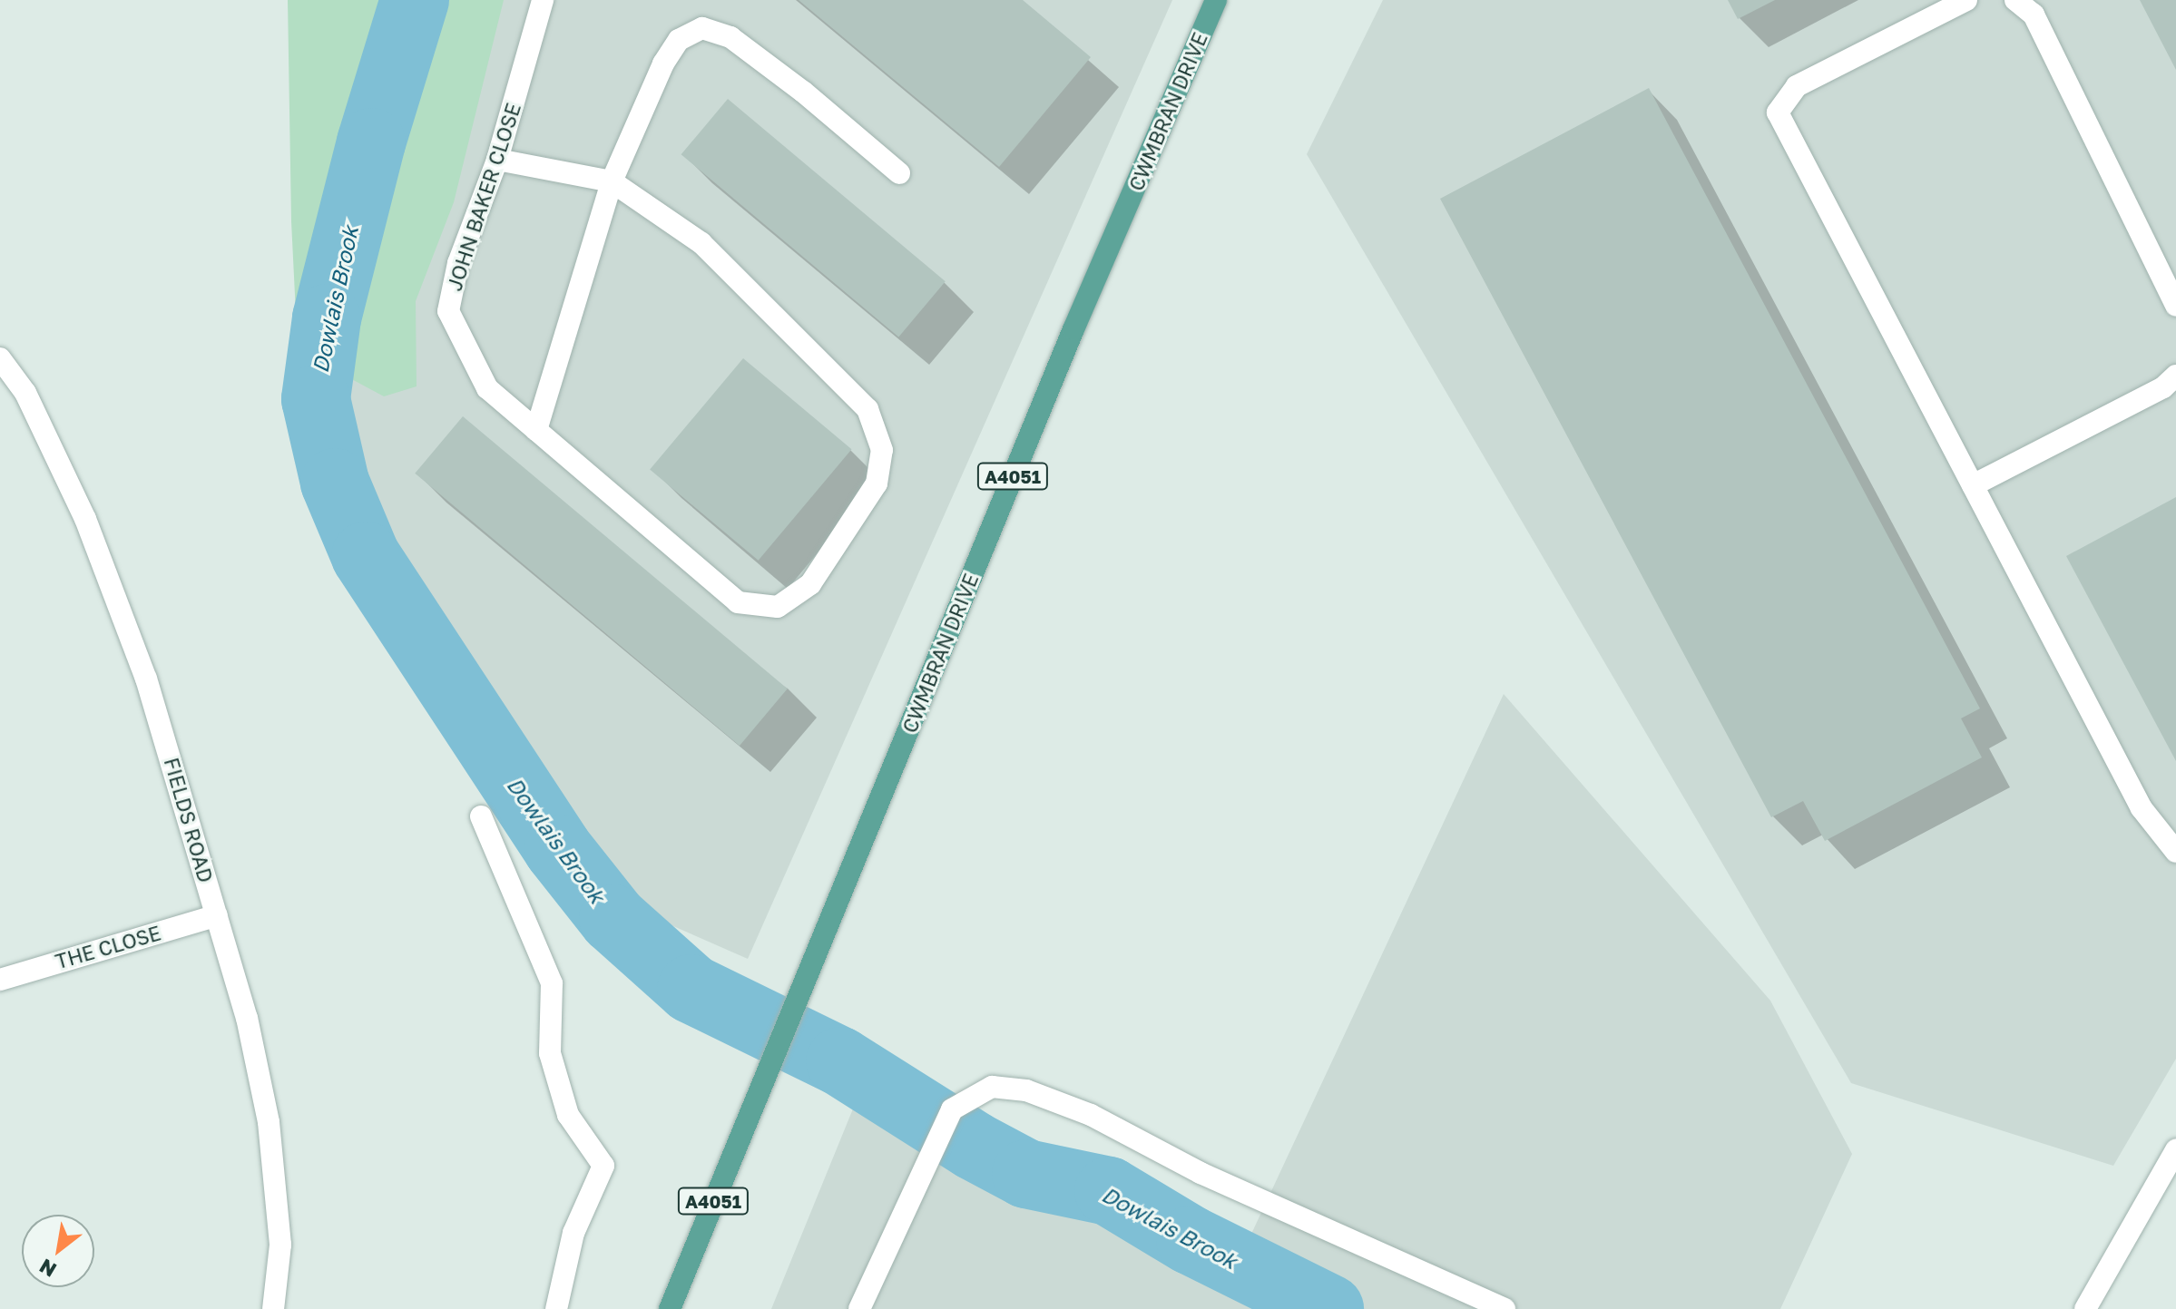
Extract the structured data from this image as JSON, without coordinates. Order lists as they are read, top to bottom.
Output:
{
  "streets": {
    "main road": ["CWMBRAN DRIVE", "A4051"],
    "street": ["JOHN BAKER CLOSE", "FIELDS ROAD", "THE CLOSE"]
  },
  "crossings": [
    ["FIELDS ROAD", "THE CLOSE"]
  ],
  "water": ["Dowlais Brook"],
  "north": "bottom left"
}
